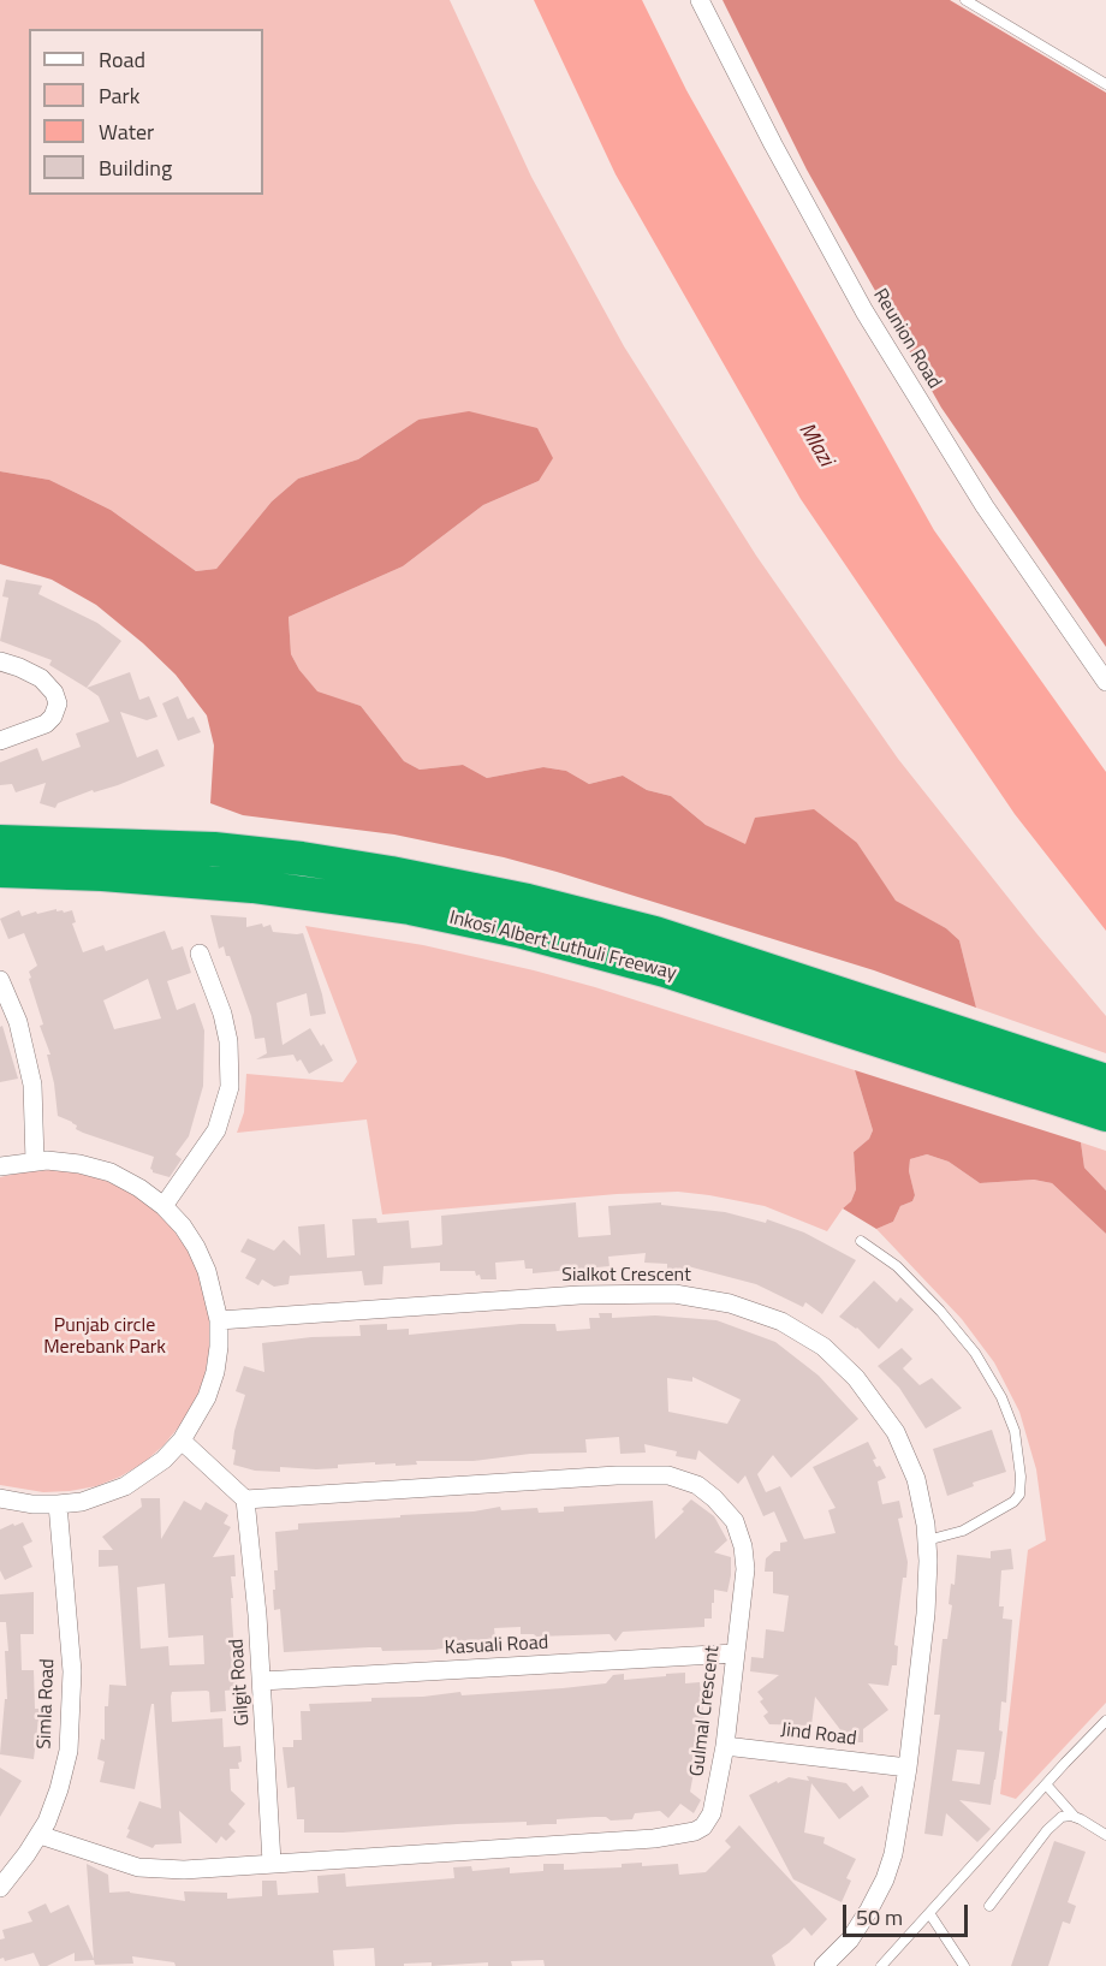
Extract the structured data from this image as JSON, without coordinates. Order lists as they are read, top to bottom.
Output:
{
  "streets": {
    "highway": ["Inkosi Albert Luthuli Freeway"],
    "street": [
      "Reunion Road",
      "Sialkot Crescent",
      "Kasuali Road",
      "Gilgit Road",
      "Simla Road",
      "Gulmal Crescent",
      "Jind Road"
    ]
  },
  "crossings": [
    ["Sialkot Crescent", "Jind Road"],
    ["Kasuali Road", "Gilgit Road"],
    ["Kasuali Road", "Gulmal Crescent"],
    ["Gilgit Road", "Gulmal Crescent"],
    ["Simla Road", "Gulmal Crescent"],
    ["Gulmal Crescent", "Jind Road"]
  ],
  "water": ["Mlazi"],
  "parks": ["Punjab circle Merebank Park"],
  "legend": [
    "Road",
    "Park",
    "Water",
    "Building"
  ],
  "scale_bar": "50 m"
}
